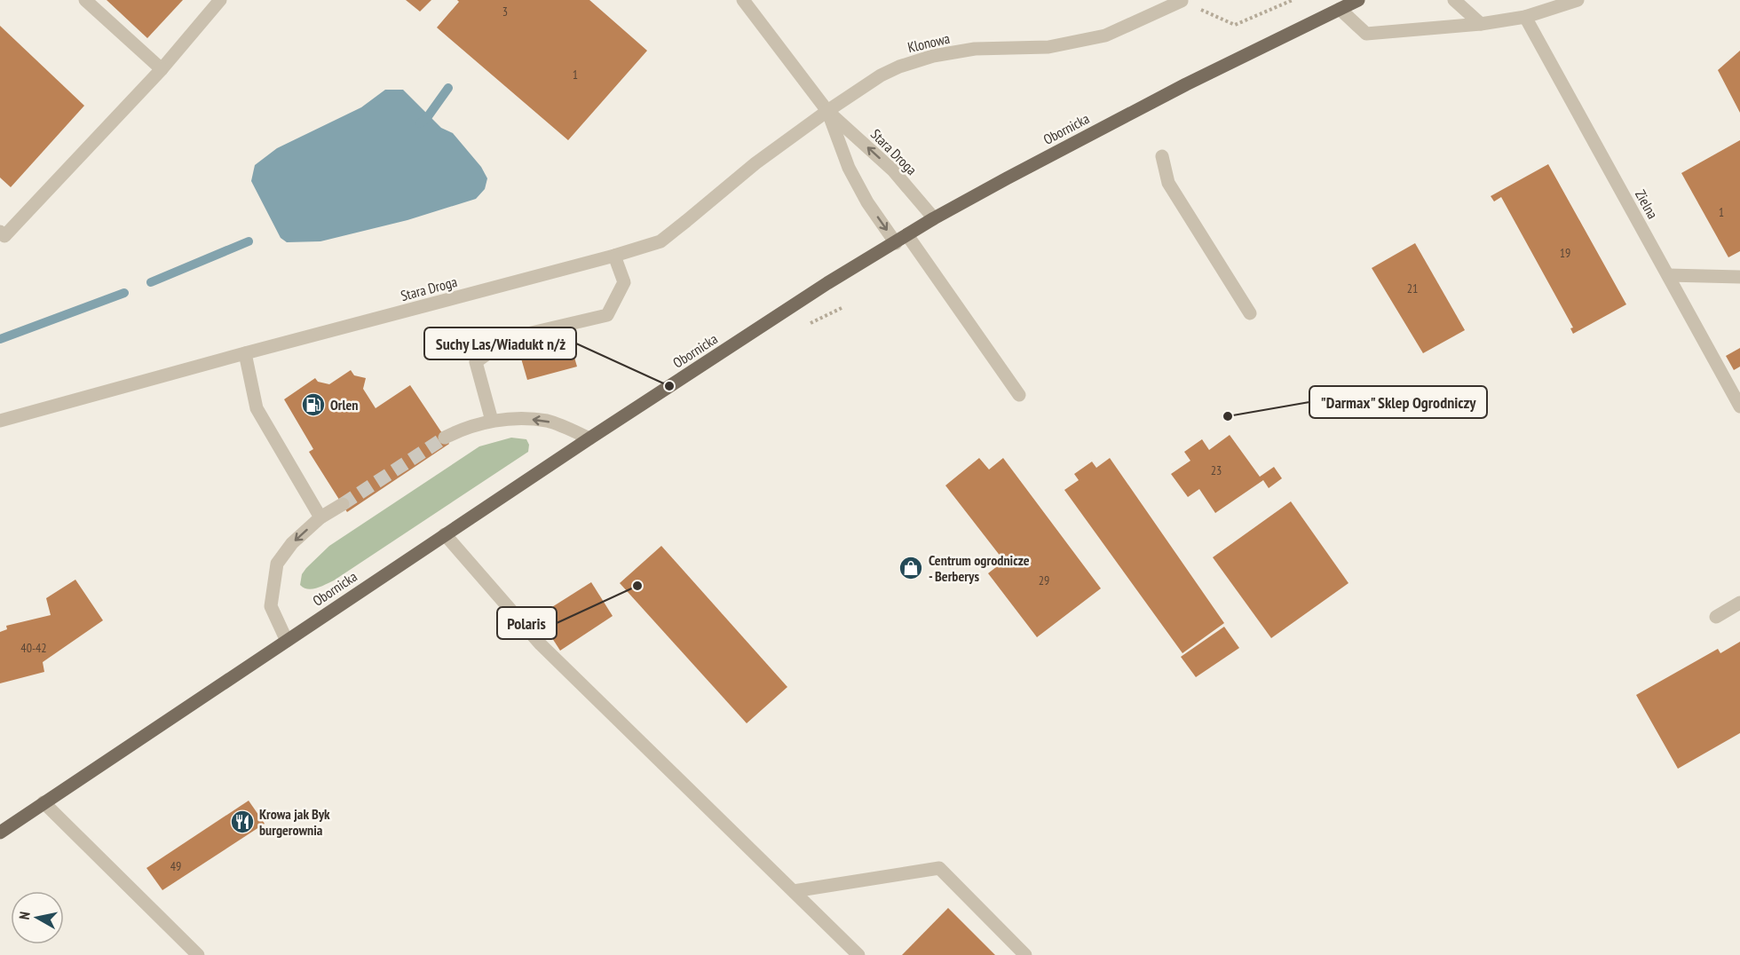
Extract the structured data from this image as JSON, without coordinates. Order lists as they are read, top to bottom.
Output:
{
  "streets": {
    "main road": ["Obornicka"],
    "street": ["Klonowa", "Stara Droga", "Zielna"]
  },
  "crossings": [
    ["Klonowa", "Stara Droga"],
    ["Obornicka", "Stara Droga"]
  ],
  "places": {
    "other": ["Suchy Las/Wiadukt n/ż", "\"Darmax\" Sklep Ogrodniczy", "Polaris"],
    "fuel station": ["Orlen"],
    "shop": ["Centrum ogrodnicze - Berberys"],
    "restaurant": ["Krowa jak Byk burgerownia"]
  },
  "house_numbers": [
    "3",
    "1",
    "1",
    "19",
    "21",
    "23",
    "29",
    "40-42",
    "49"
  ],
  "north": "left"
}
